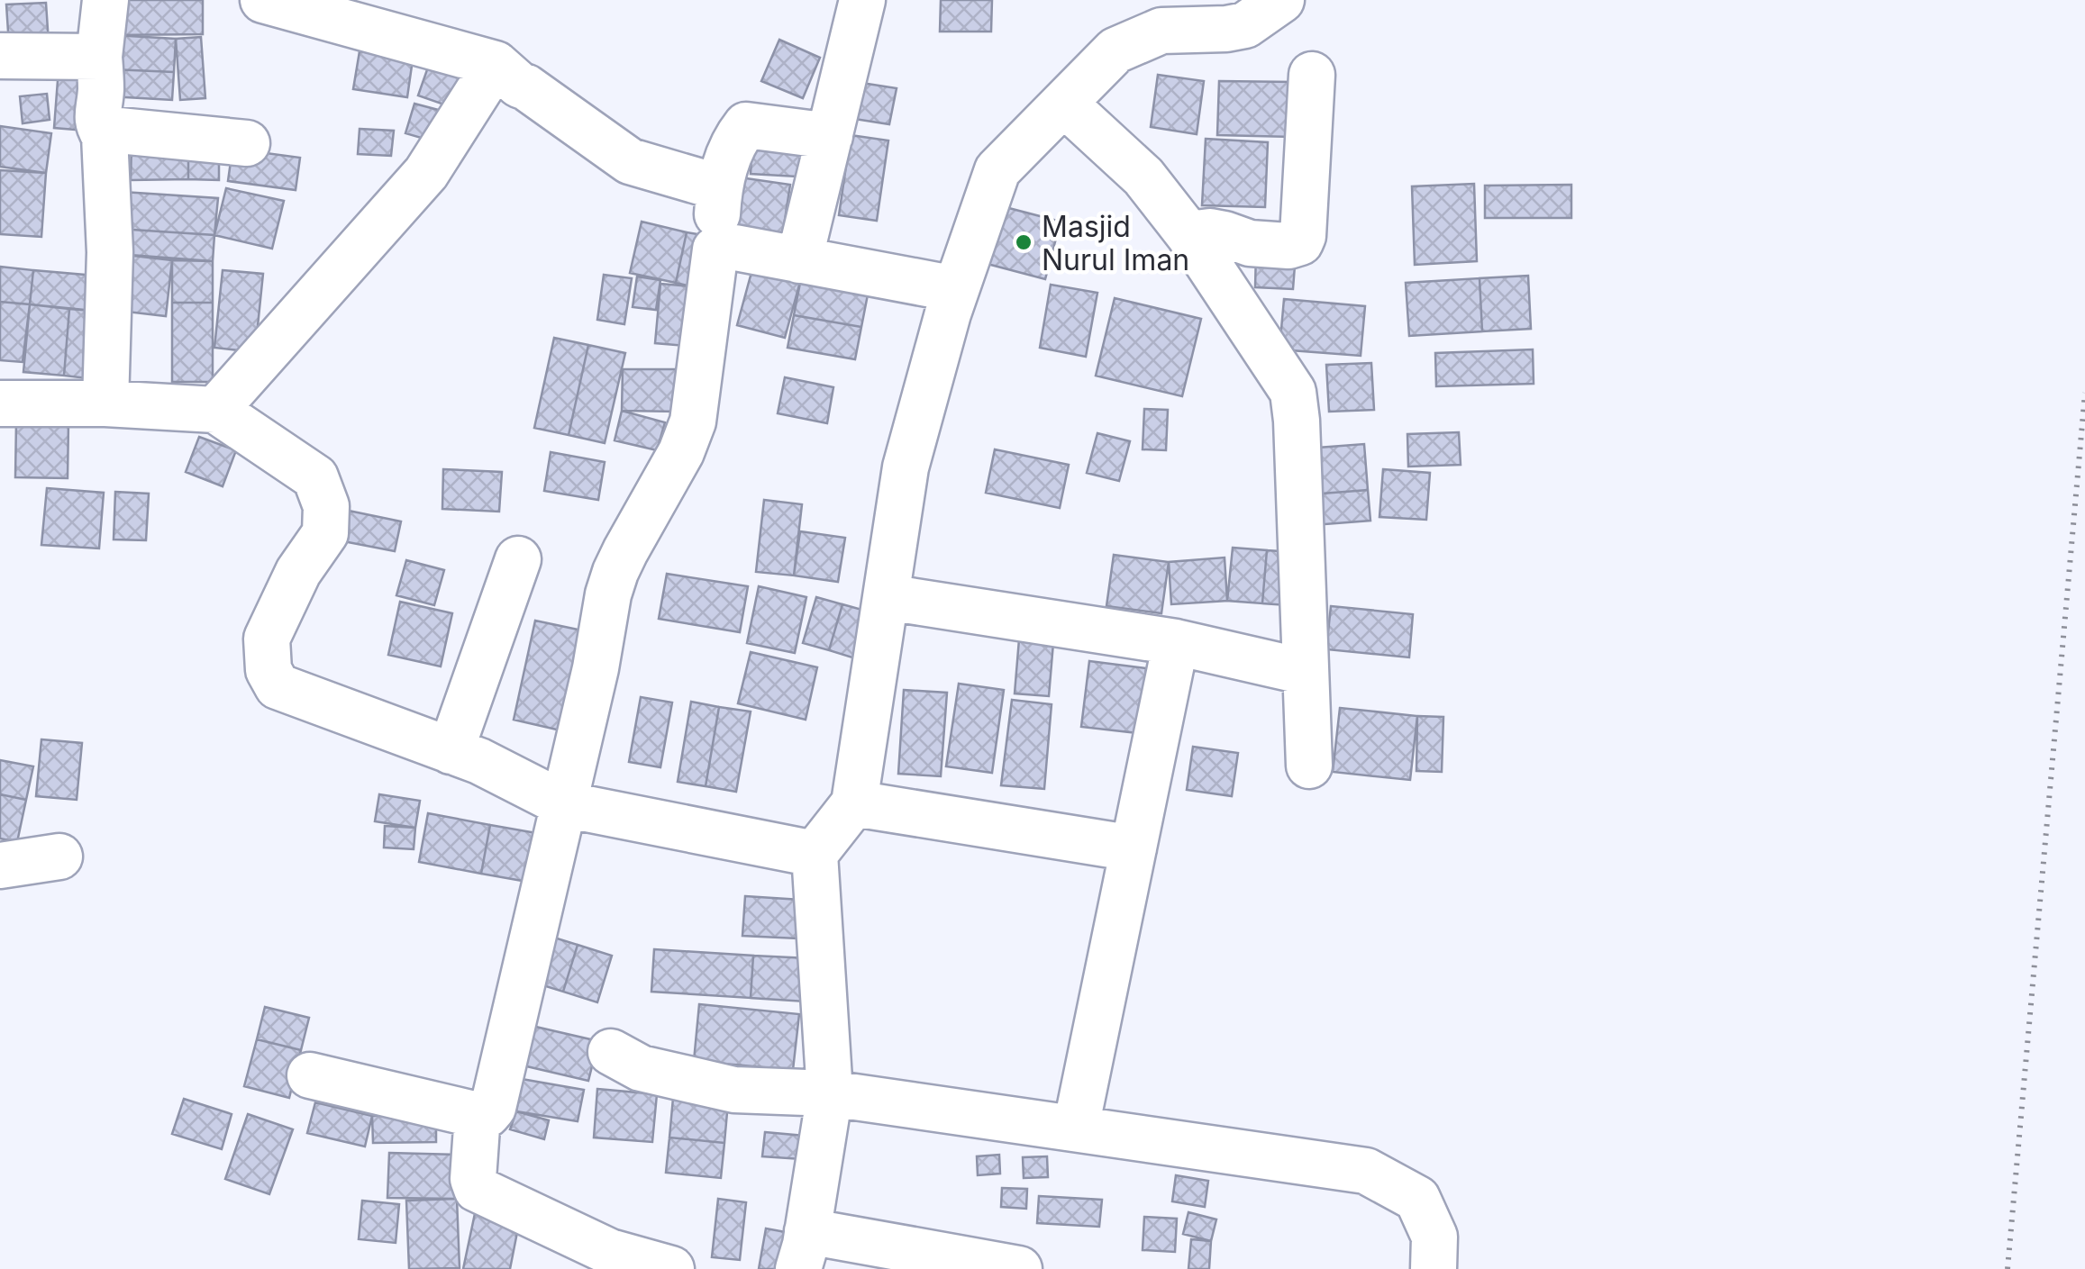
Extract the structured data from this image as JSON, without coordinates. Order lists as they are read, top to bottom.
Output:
{
  "places": ["Masjid Nurul Iman"]
}
